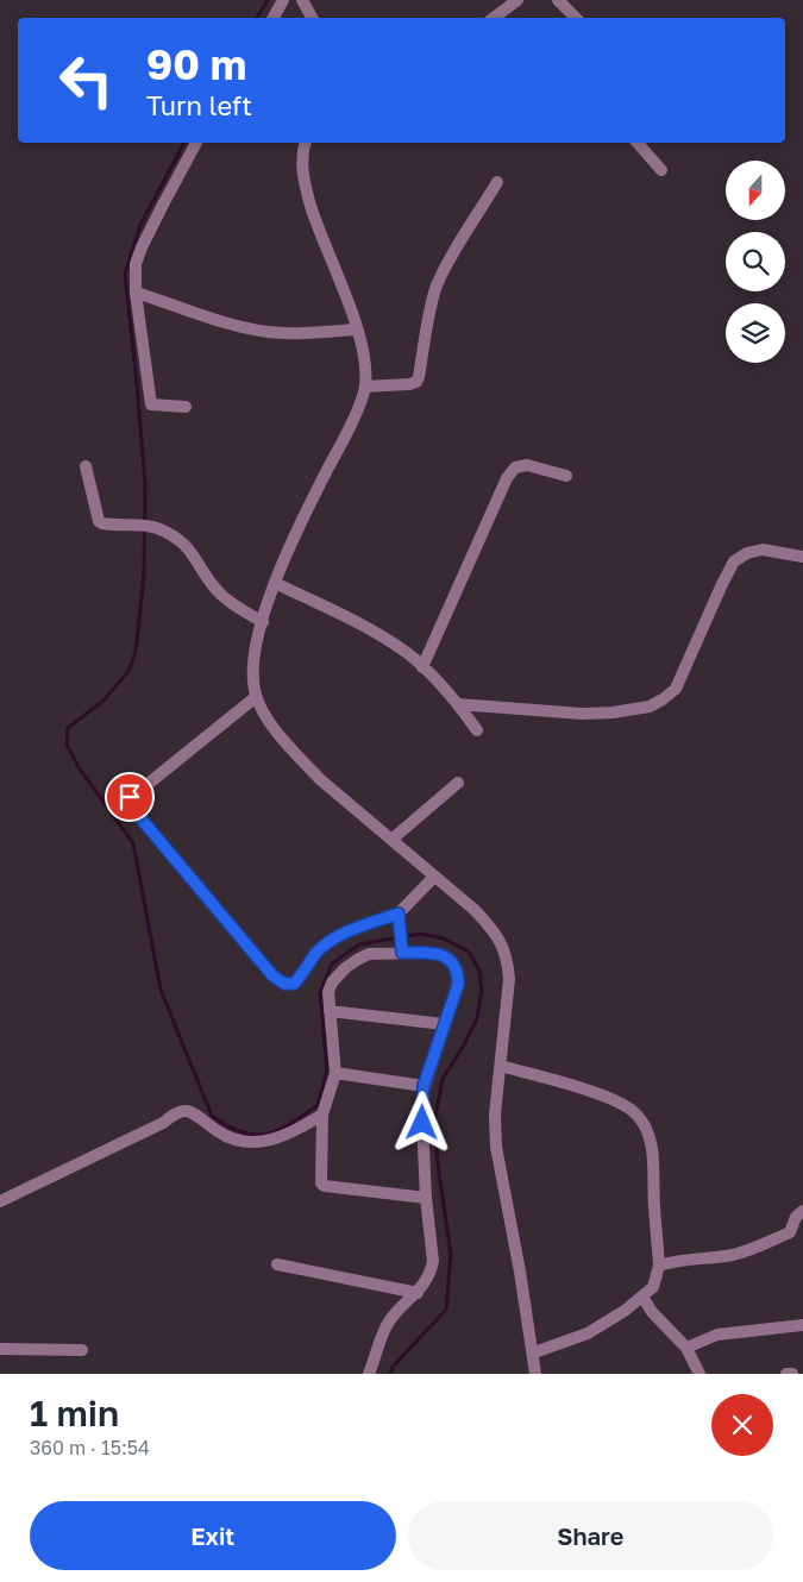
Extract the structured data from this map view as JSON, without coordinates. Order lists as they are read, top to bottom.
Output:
{
  "north": "bottom",
  "page": {
    "turn": ["90 m", "Turn left"],
    "heading": ["1 min", "360 m · 15:54"],
    "buttons": ["Exit", "Share"]
  }
}
